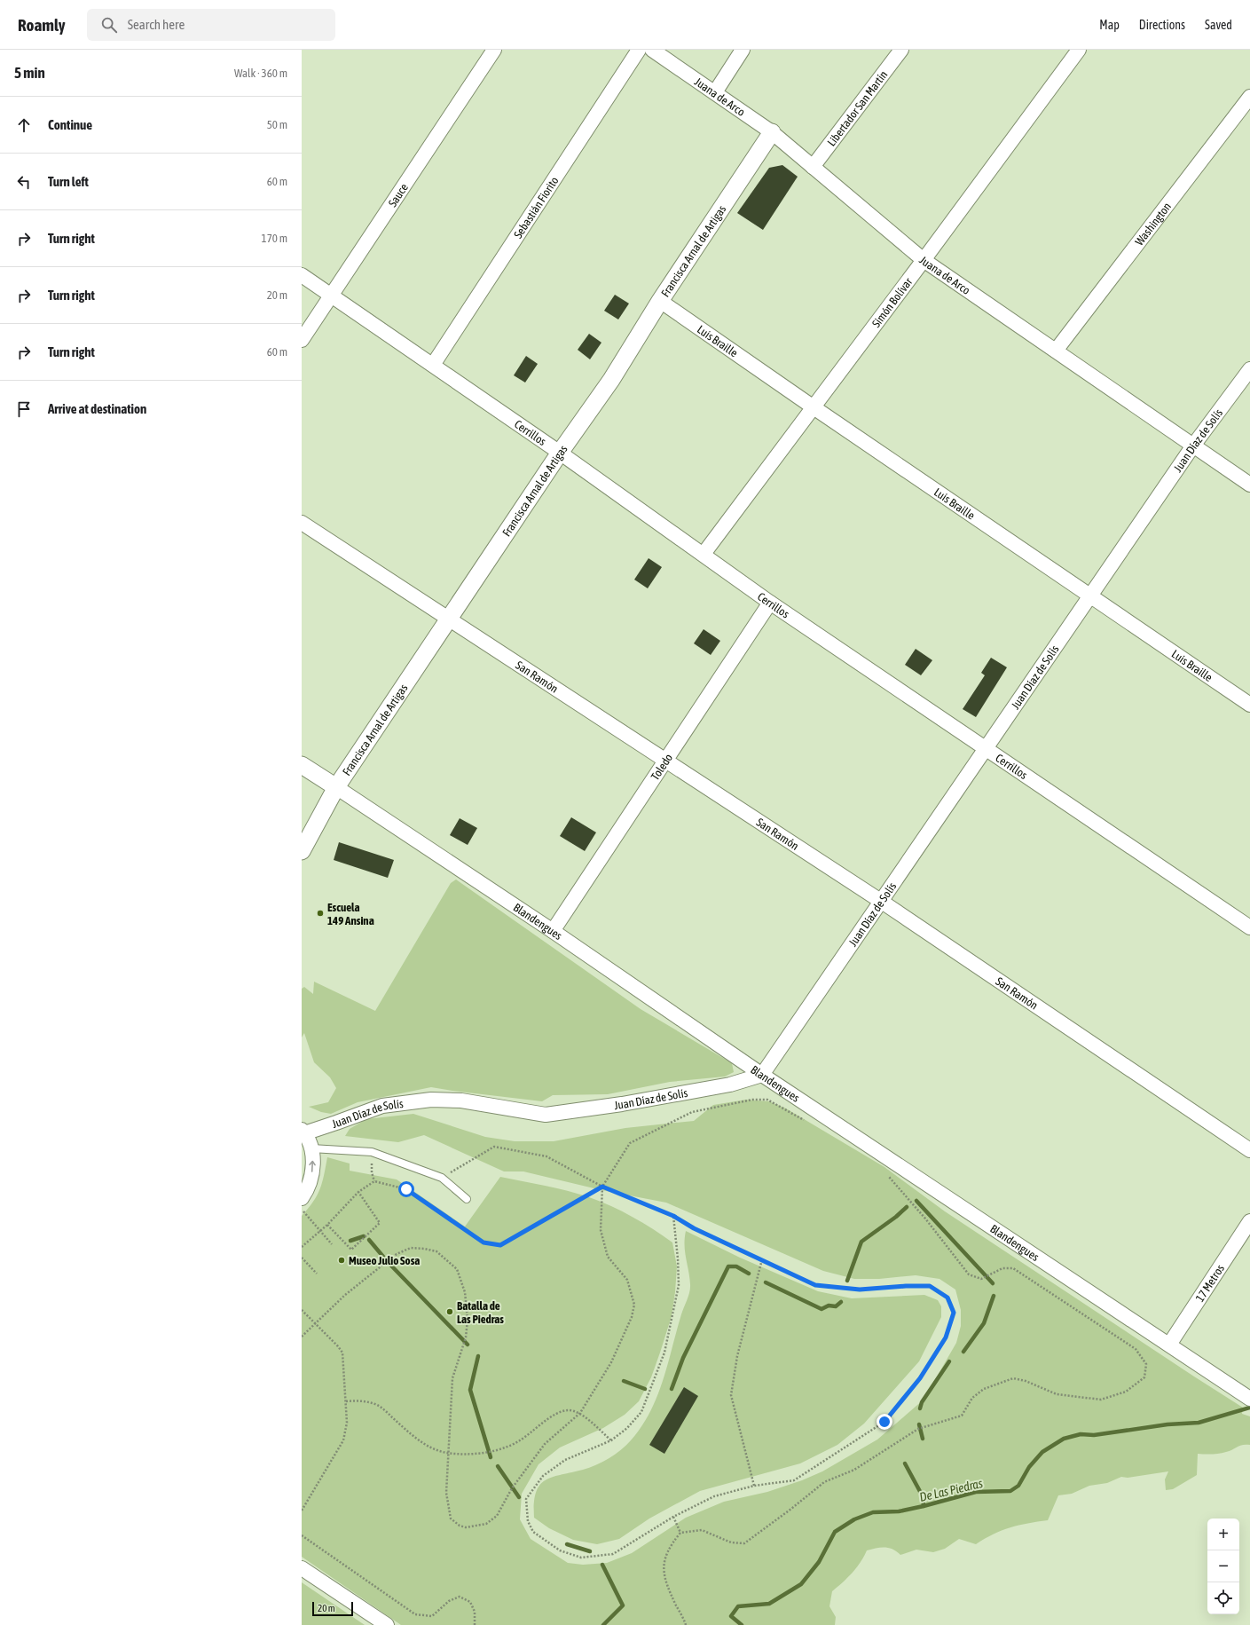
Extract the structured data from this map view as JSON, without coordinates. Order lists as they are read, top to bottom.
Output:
{
  "streets": {
    "street": [
      "Juana de Arco",
      "Libertador San Martín",
      "Sauce",
      "Sebastián Fiorito",
      "Washington",
      "Francisca Arnal de Artigas",
      "Simón Bolívar",
      "Luis Braille",
      "Cerrillos",
      "Juan Díaz de Solís",
      "San Ramón",
      "Toledo",
      "Blandengues",
      "17 Metros"
    ]
  },
  "crossings": [
    ["Juana de Arco", "Libertador San Martín"],
    ["Juana de Arco", "Washington"],
    ["Juana de Arco", "Francisca Arnal de Artigas"],
    ["Juana de Arco", "Simón Bolívar"],
    ["Juana de Arco", "Juan Díaz de Solís"],
    ["Sauce", "Cerrillos"],
    ["Sebastián Fiorito", "Cerrillos"],
    ["Francisca Arnal de Artigas", "Luis Braille"],
    ["Francisca Arnal de Artigas", "Cerrillos"],
    ["Francisca Arnal de Artigas", "San Ramón"],
    ["Francisca Arnal de Artigas", "Blandengues"],
    ["Simón Bolívar", "Luis Braille"],
    ["Simón Bolívar", "Cerrillos"],
    ["Luis Braille", "Juan Díaz de Solís"],
    ["Cerrillos", "Juan Díaz de Solís"],
    ["Cerrillos", "Toledo"],
    ["Juan Díaz de Solís", "San Ramón"],
    ["Juan Díaz de Solís", "Blandengues"],
    ["San Ramón", "Toledo"],
    ["Toledo", "Blandengues"],
    ["Blandengues", "17 Metros"]
  ],
  "water": ["De Las Piedras"],
  "places": ["Escuela 149 Ansina", "Museo Julio Sosa", "Batalla de Las Piedras"],
  "scale_bar": "20 m",
  "page": {
    "header": "Roamly",
    "search": "Search here",
    "nav": ["Map", "Directions", "Saved"],
    "heading": ["5 min", "Walk · 360 m"],
    "list": [
      ["Continue", "50 m"],
      ["Turn left", "60 m"],
      ["Turn right", "170 m"],
      ["Turn right", "20 m"],
      ["Turn right", "60 m"],
      "Arrive at destination"
    ],
    "map_buttons": ["+", "−"],
    "scale": "20 m"
  }
}
